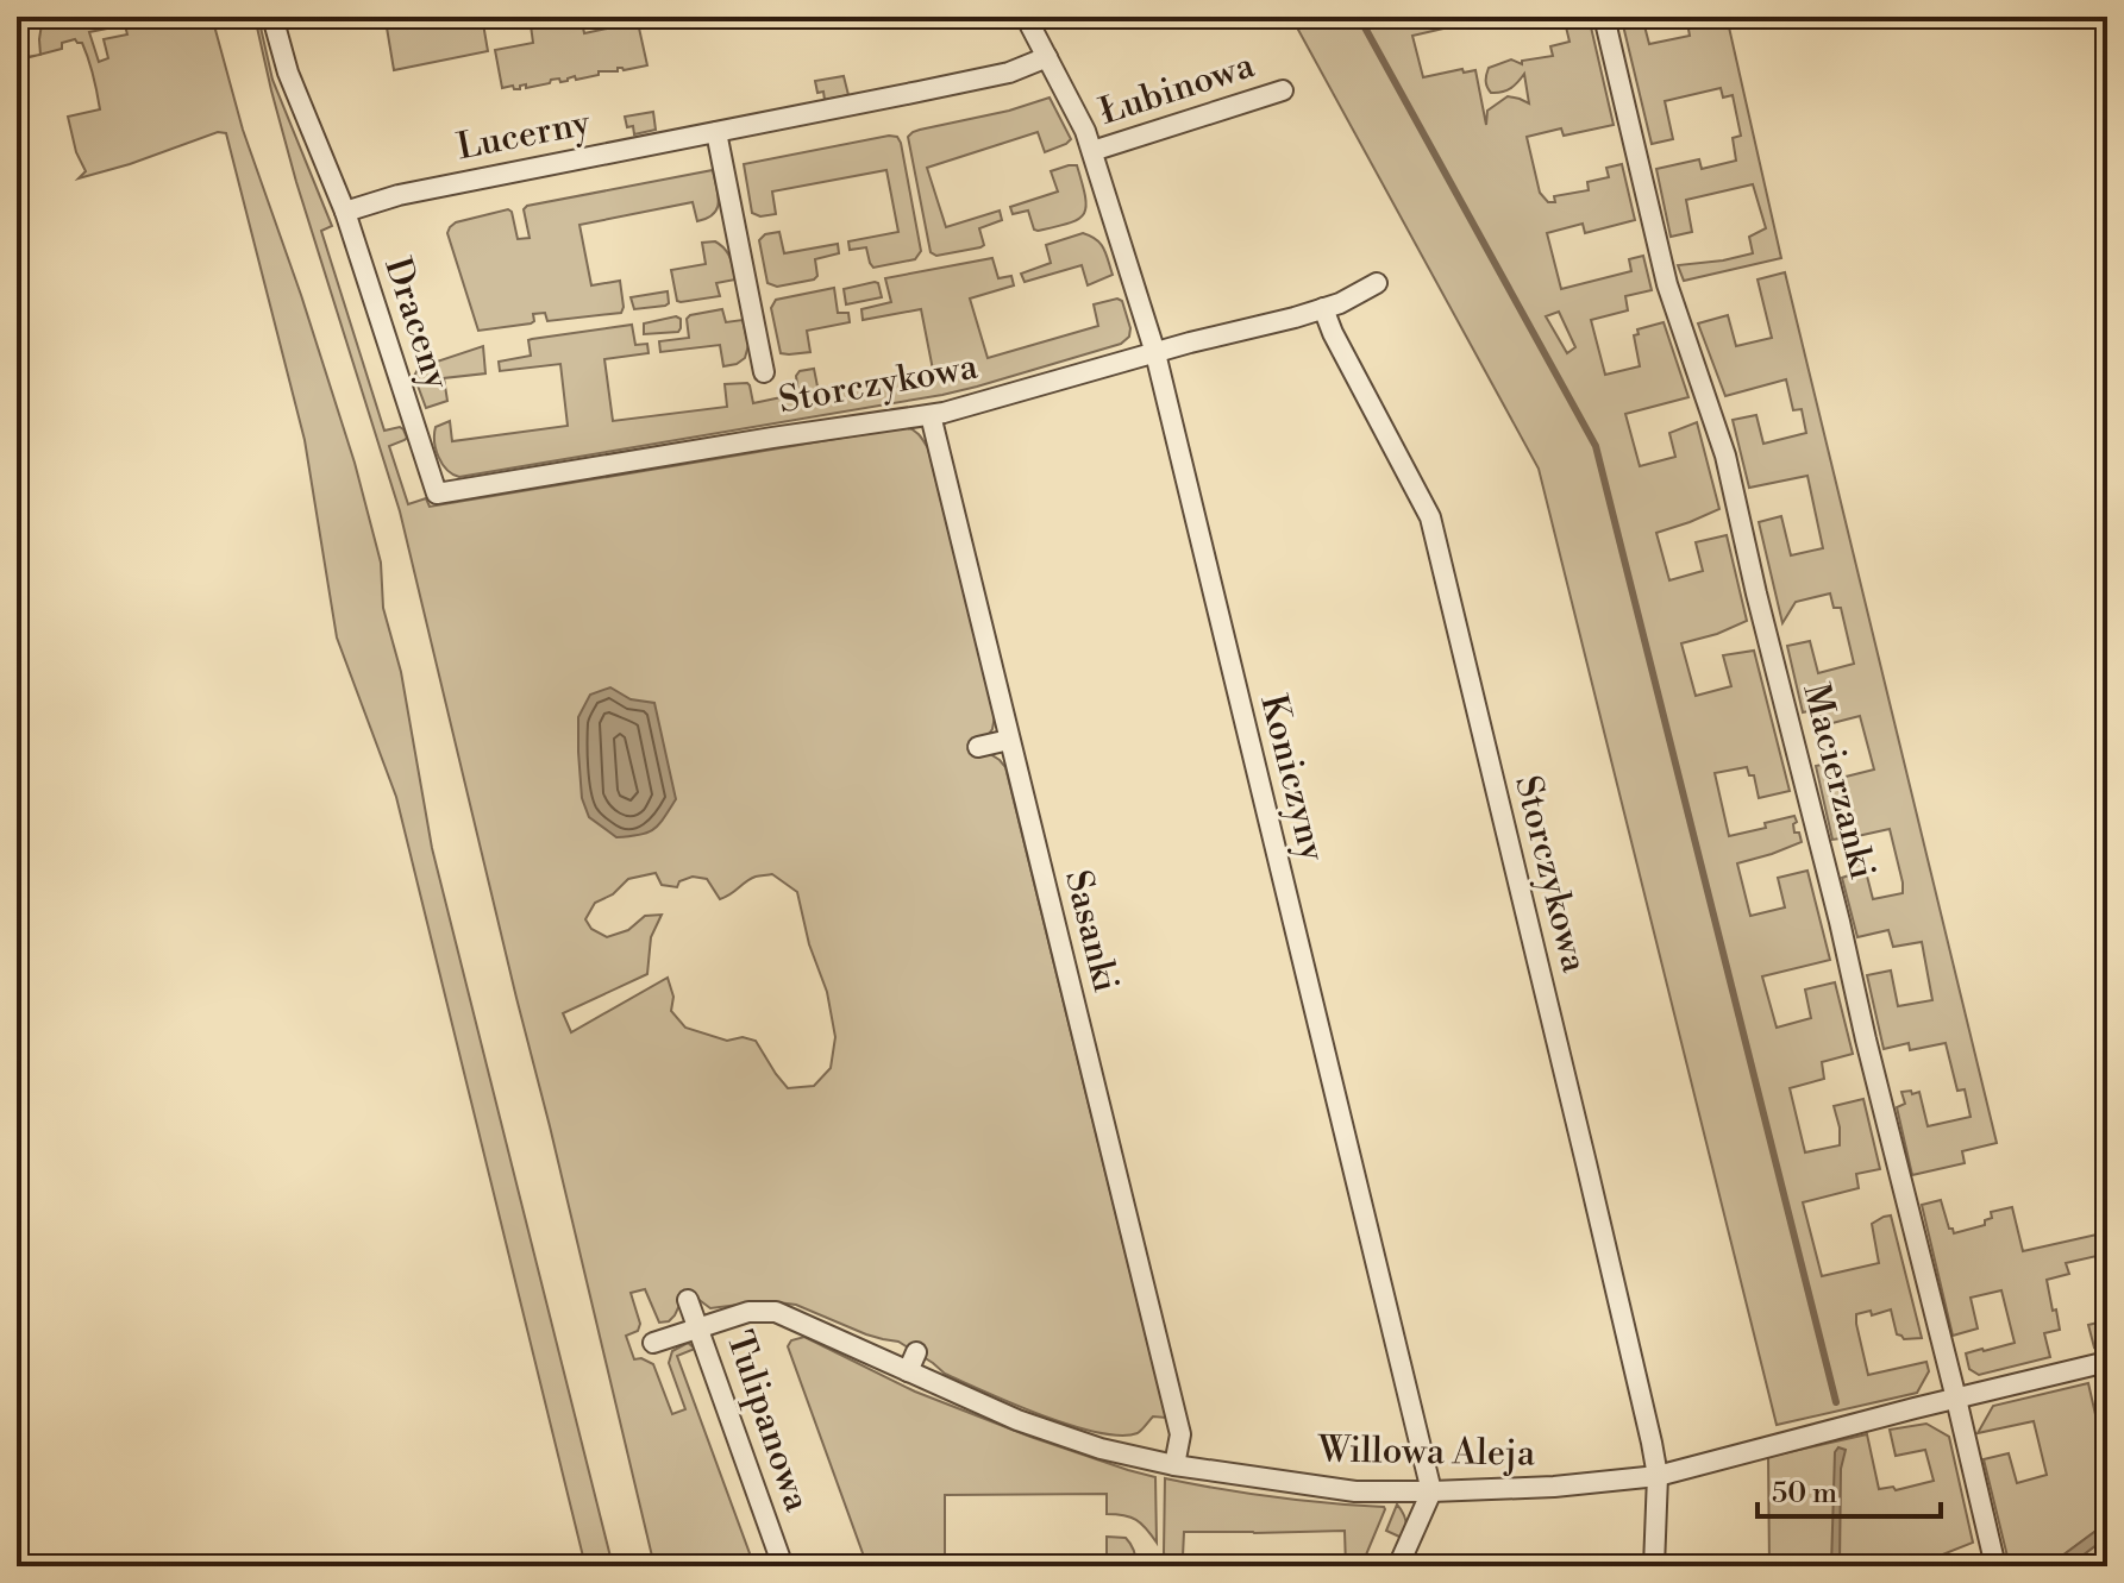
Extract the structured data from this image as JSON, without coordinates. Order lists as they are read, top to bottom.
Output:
{
  "streets": {
    "street": [
      "Łubinowa",
      "Lucerny",
      "Draceny",
      "Storczykowa",
      "Koniczyny",
      "Macierzanki",
      "Sasanki",
      "Tulipanowa",
      "Willowa Aleja"
    ]
  },
  "crossings": [
    ["Łubinowa", "Koniczyny"],
    ["Lucerny", "Draceny"],
    ["Lucerny", "Koniczyny"],
    ["Draceny", "Storczykowa"],
    ["Storczykowa", "Koniczyny"],
    ["Storczykowa", "Sasanki"],
    ["Storczykowa", "Willowa Aleja"],
    ["Koniczyny", "Willowa Aleja"],
    ["Macierzanki", "Willowa Aleja"],
    ["Sasanki", "Willowa Aleja"],
    ["Tulipanowa", "Willowa Aleja"]
  ],
  "scale_bar": "50 m"
}
